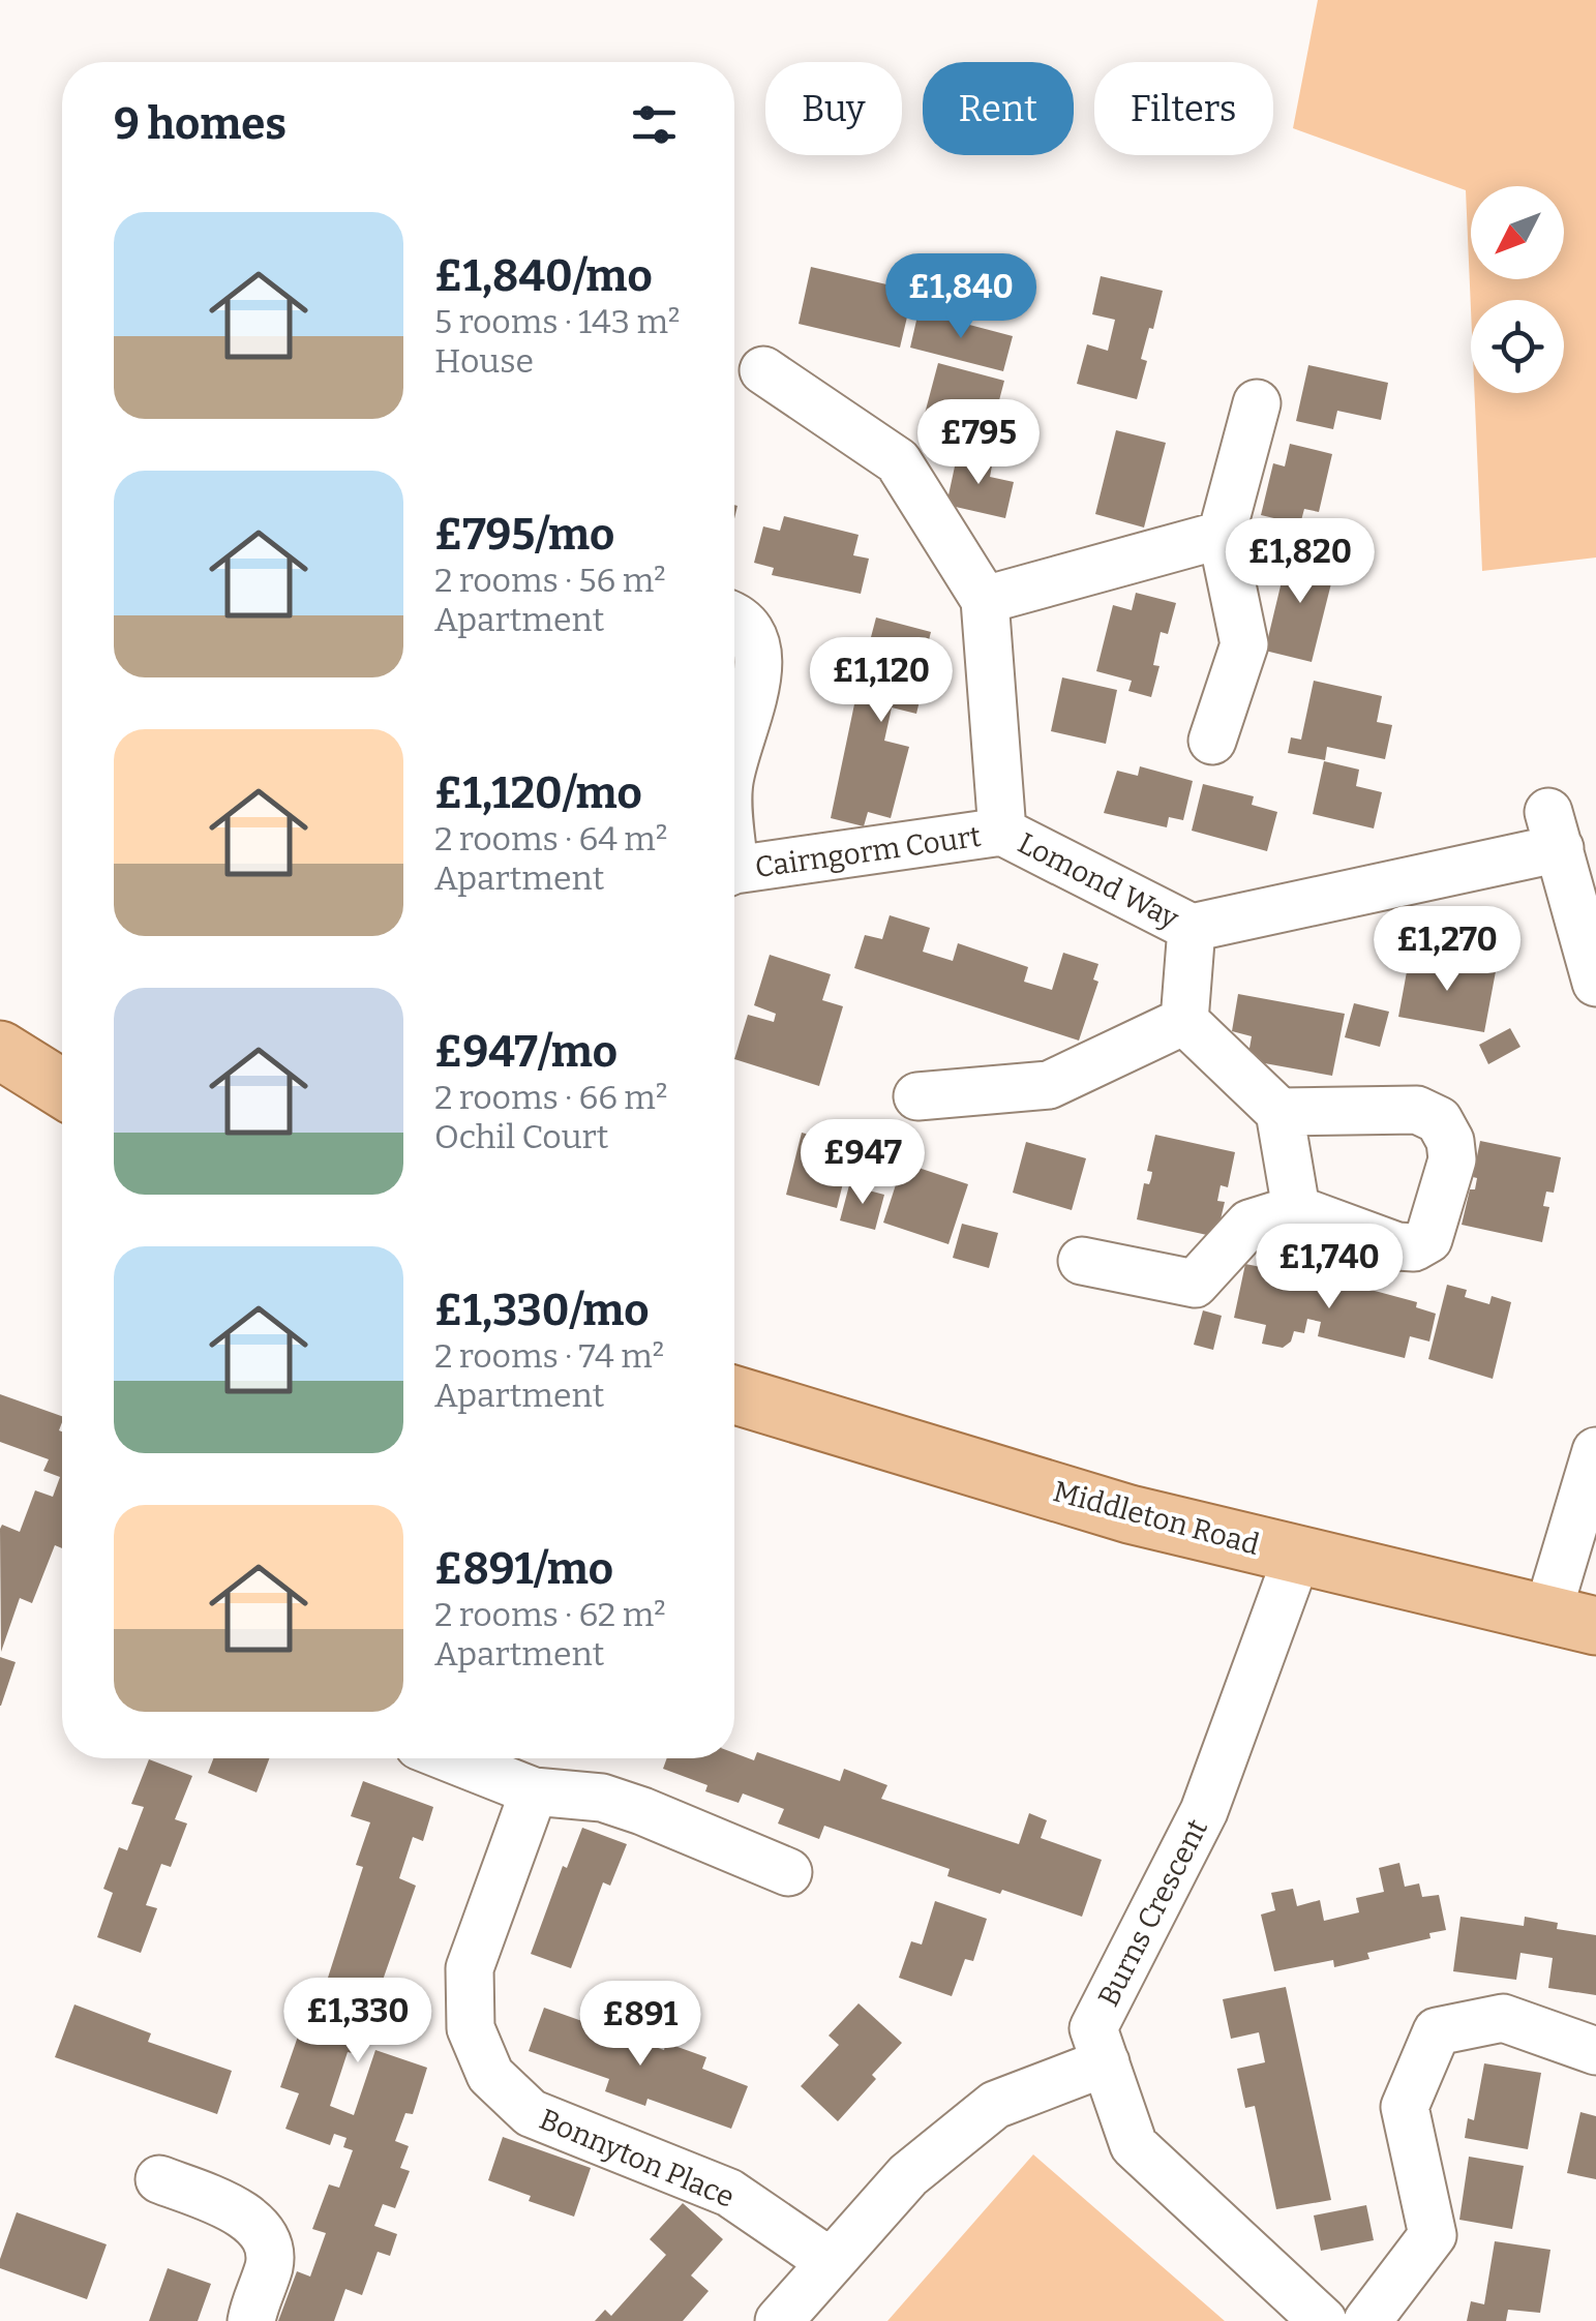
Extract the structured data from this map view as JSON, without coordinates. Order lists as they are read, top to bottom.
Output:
{
  "streets": {
    "main road": ["Middleton Road"],
    "street": [
      "Cairngorm Court",
      "Lomond Way",
      "Burns Crescent",
      "Bonnyton Place"
    ]
  },
  "crossings": [
    ["Cairngorm Court", "Lomond Way"],
    ["Middleton Road", "Burns Crescent"]
  ],
  "north": "bottom left",
  "page": {
    "chip": ["Buy", "Rent", "Filters"],
    "heading": "9 homes",
    "list": [
      {
        "name": "£1,840/mo",
        "note": "5 rooms · 143 m² · House"
      },
      {
        "name": "£795/mo",
        "note": "2 rooms · 56 m² · Apartment"
      },
      {
        "name": "£1,120/mo",
        "note": "2 rooms · 64 m² · Apartment"
      },
      {
        "name": "£947/mo",
        "note": "2 rooms · 66 m² · Ochil Court"
      },
      {
        "name": "£1,330/mo",
        "note": "2 rooms · 74 m² · Apartment"
      },
      {
        "name": "£891/mo",
        "note": "2 rooms · 62 m² · Apartment"
      }
    ],
    "price": [
      "£1,840",
      "£795",
      "£1,820",
      "£1,120",
      "£1,270",
      "£947",
      "£1,740",
      "£1,330",
      "£891"
    ]
  }
}
